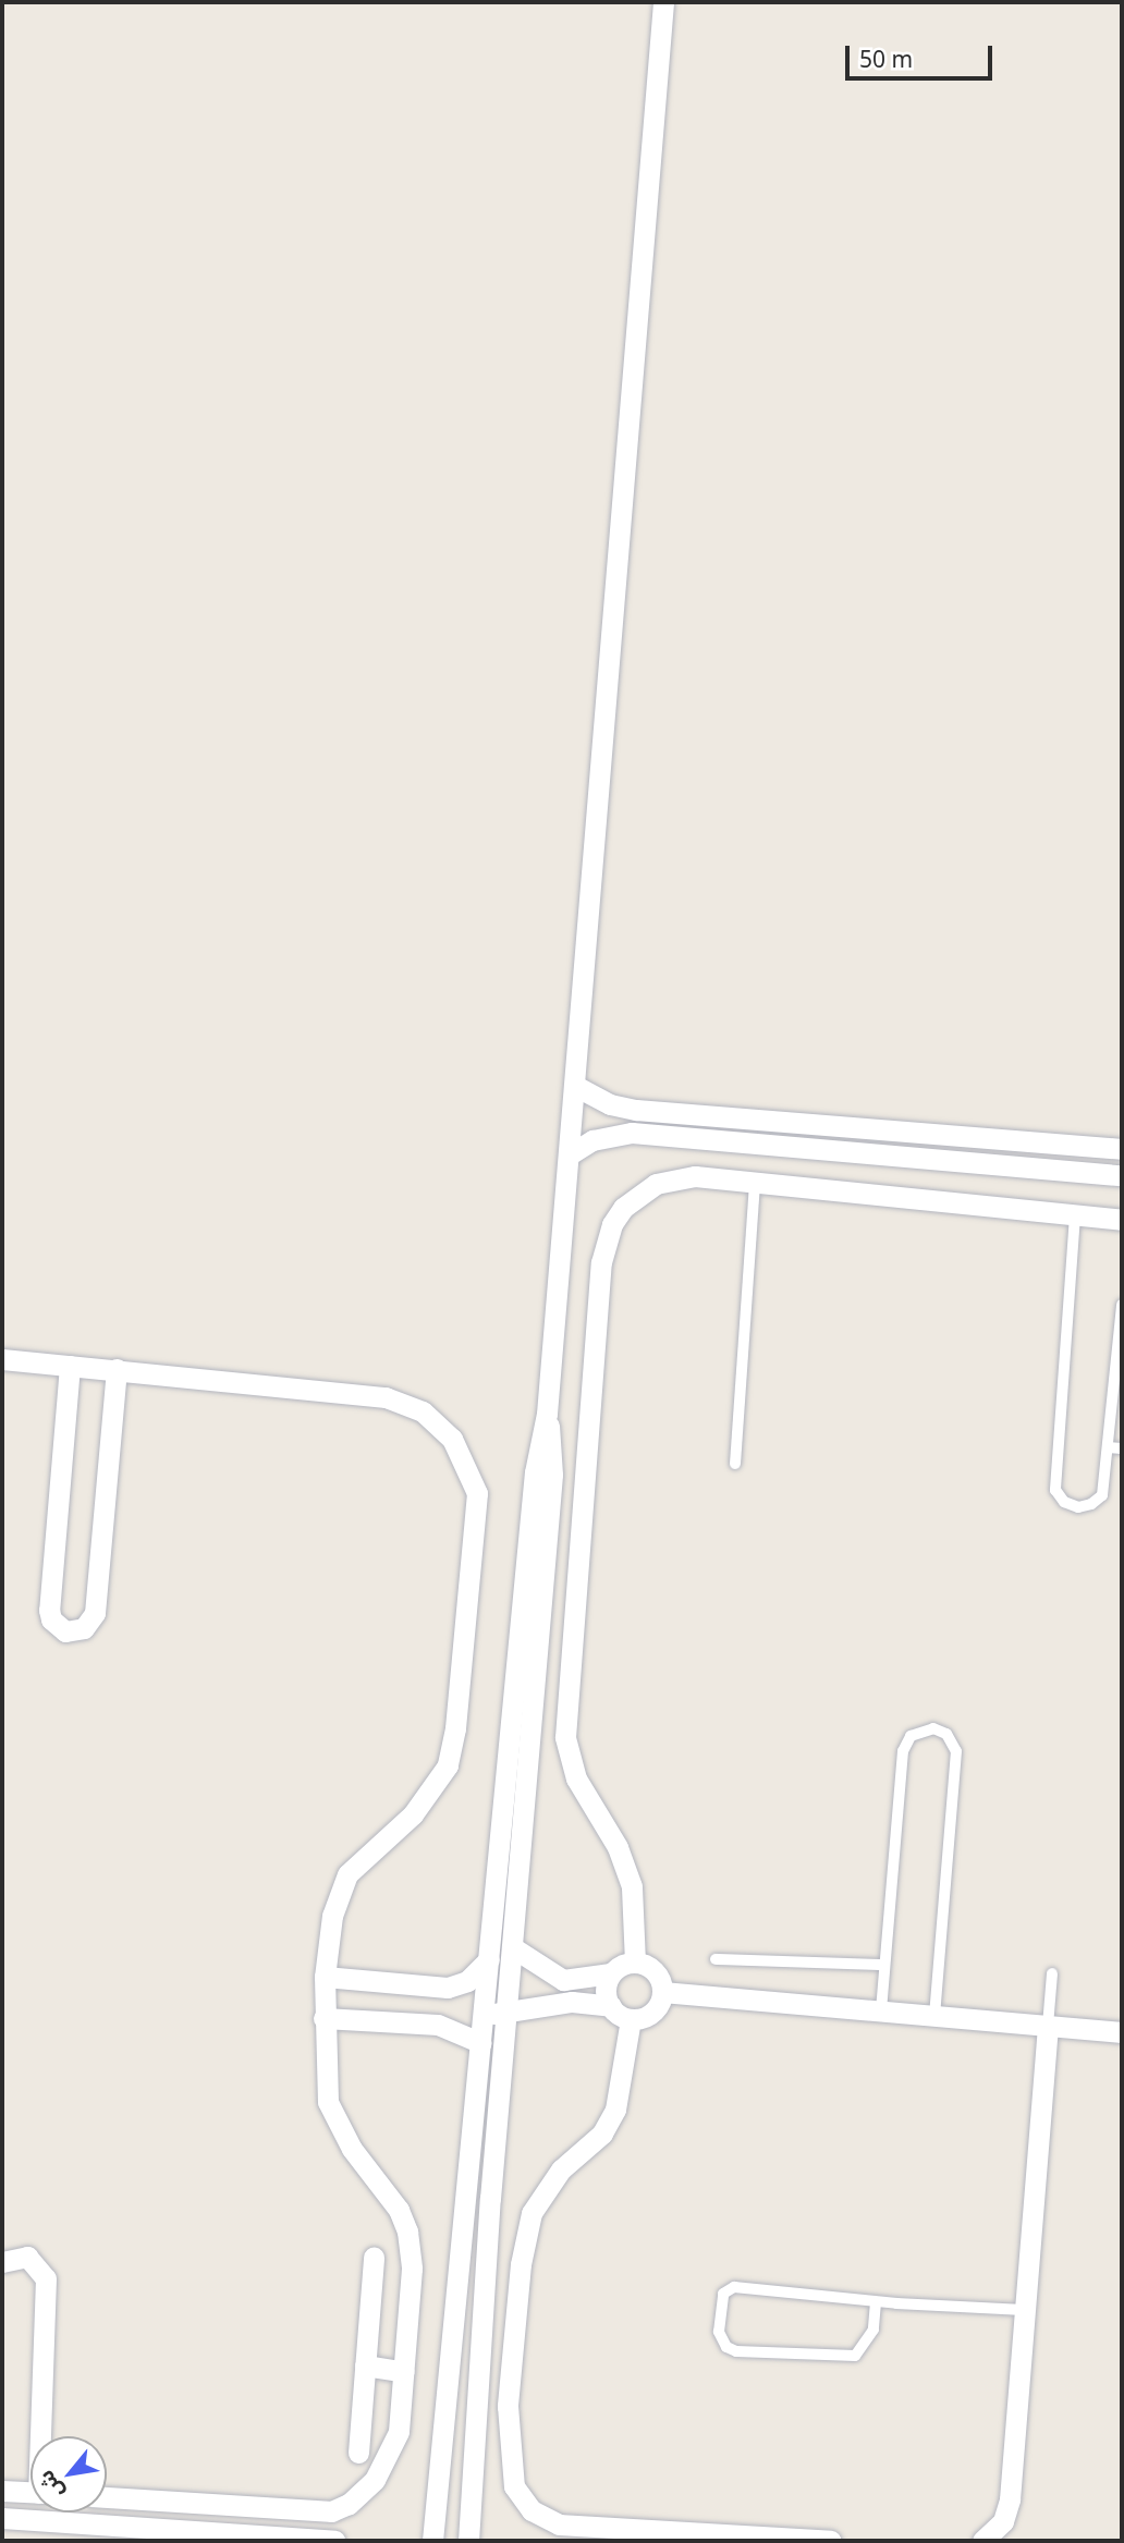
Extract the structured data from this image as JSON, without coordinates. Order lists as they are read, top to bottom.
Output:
{
  "scale_bar": "50 m",
  "north": "bottom left"
}
